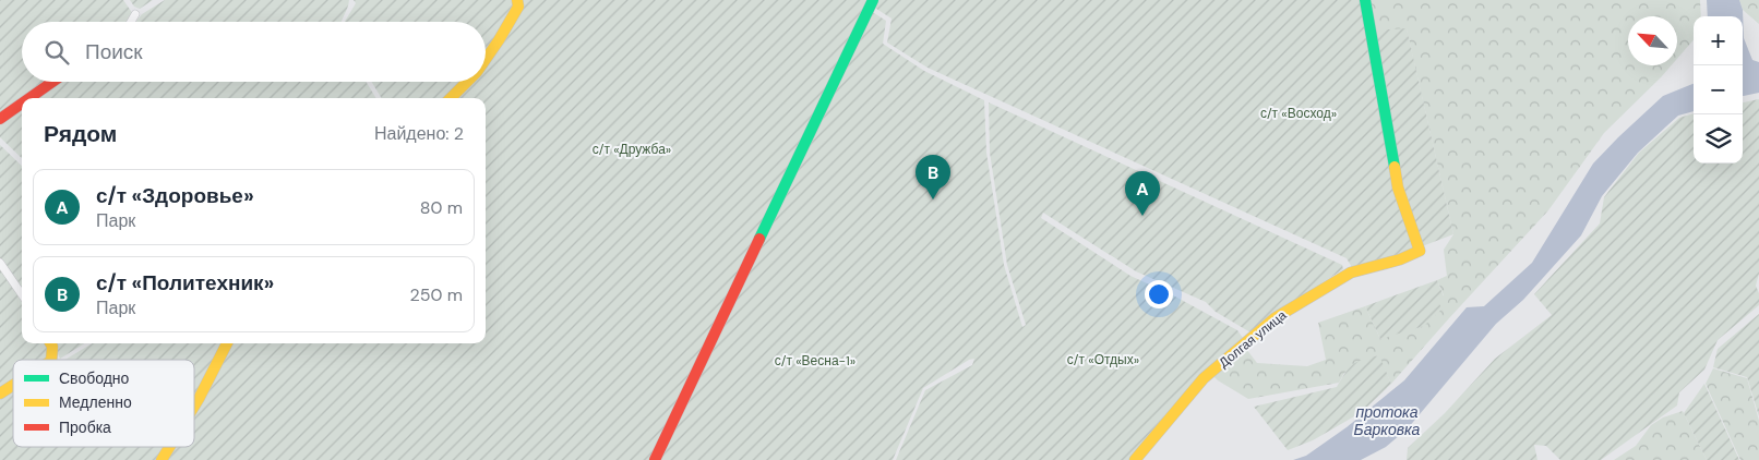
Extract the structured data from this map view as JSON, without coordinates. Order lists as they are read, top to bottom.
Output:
{
  "streets": {
    "street": ["Долгая улица"]
  },
  "water": ["протока Барковка"],
  "parks": [
    "с/т «Восход»",
    "с/т «Дружба»",
    "с/т «Отдых»",
    "с/т «Весна-1»"
  ],
  "legend": ["Свободно", "Медленно", "Пробка"],
  "north": "top left",
  "page": {
    "map_buttons": ["+", "−"],
    "search": "Поиск",
    "heading": ["Рядом", "Найдено: 2"],
    "pins": ["B", "A"],
    "list": [
      {
        "mark": "A",
        "name": "с/т «Здоровье»",
        "note": "Парк",
        "value": "80 m"
      },
      {
        "mark": "B",
        "name": "с/т «Политехник»",
        "note": "Парк",
        "value": "250 m"
      }
    ]
  }
}
